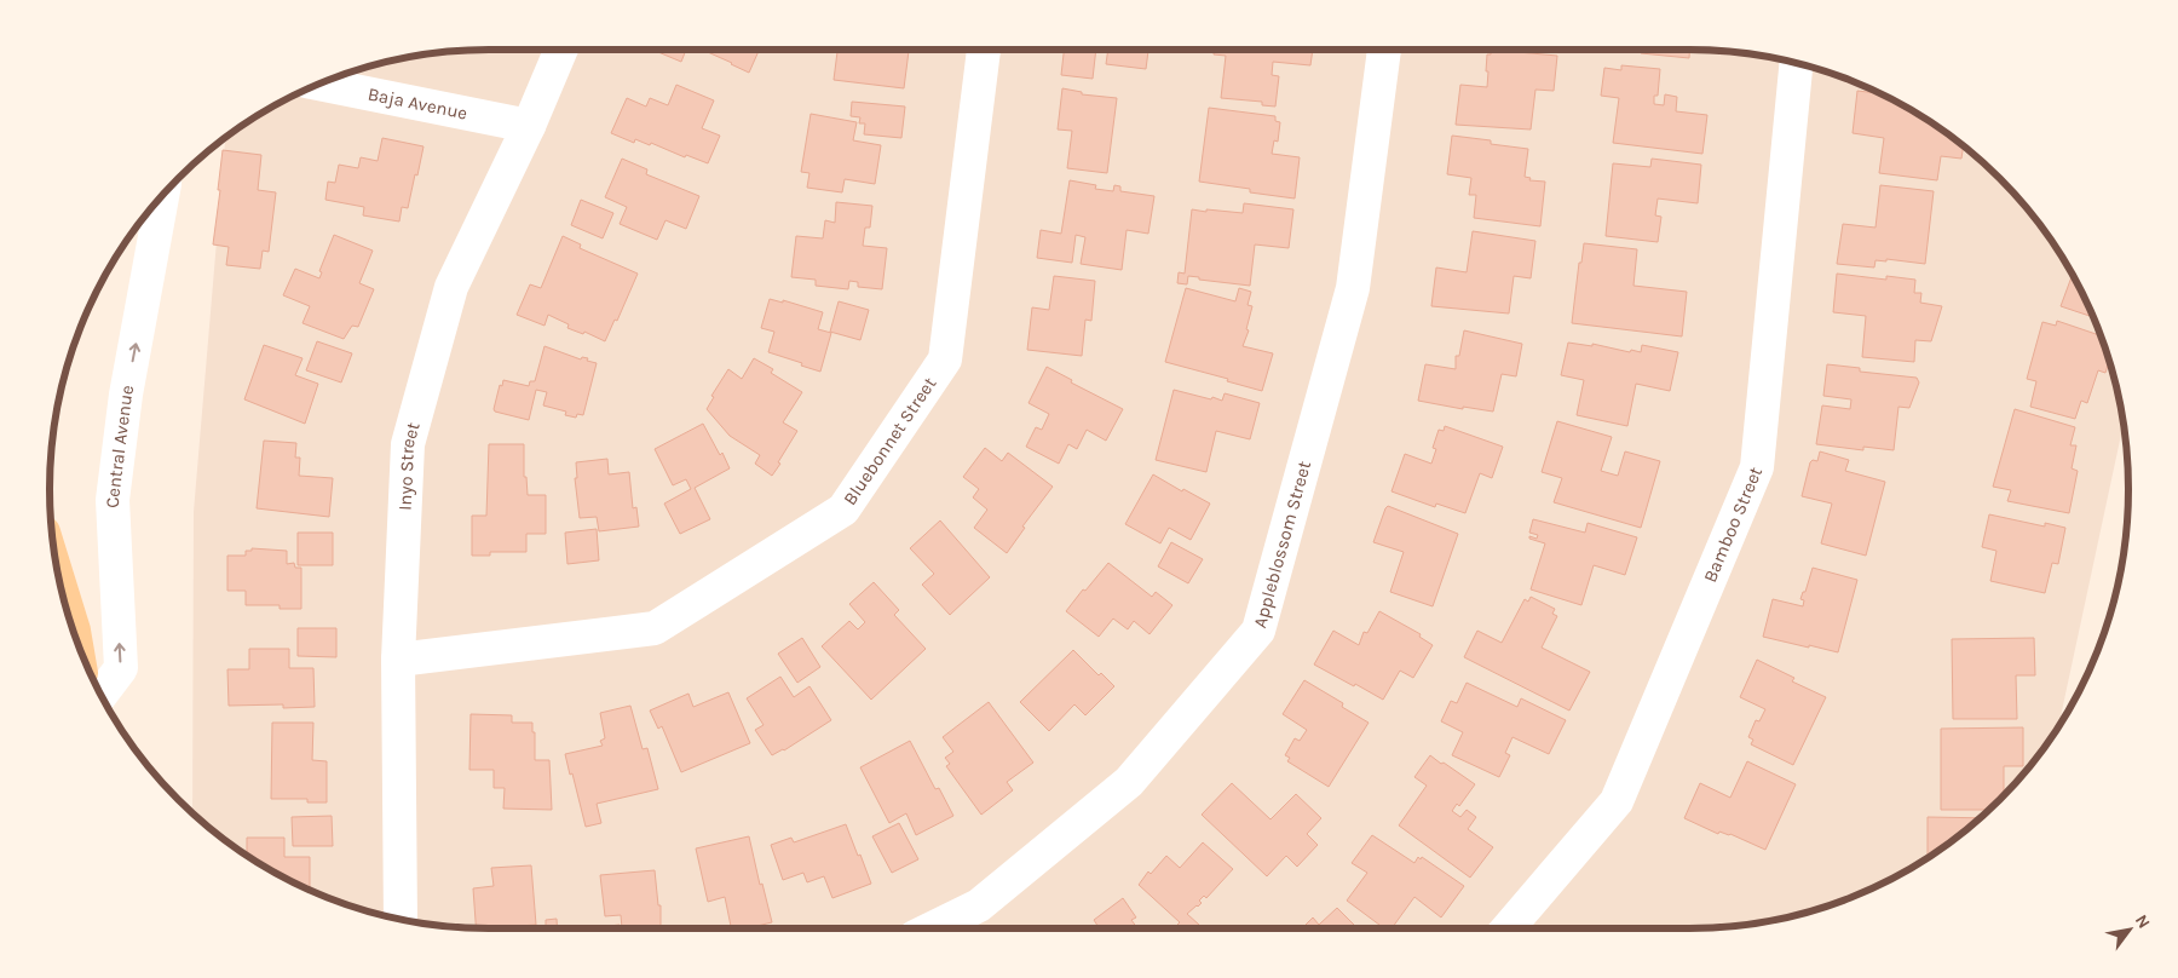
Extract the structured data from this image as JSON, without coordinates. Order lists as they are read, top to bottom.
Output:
{
  "streets": {
    "street": [
      "Baja Avenue",
      "Bluebonnet Street",
      "Central Avenue",
      "Inyo Street",
      "Bamboo Street",
      "Appleblossom Street"
    ]
  },
  "crossings": [
    ["Baja Avenue", "Inyo Street"],
    ["Bluebonnet Street", "Inyo Street"]
  ],
  "one_way": ["Central Avenue"],
  "north": "top right"
}
